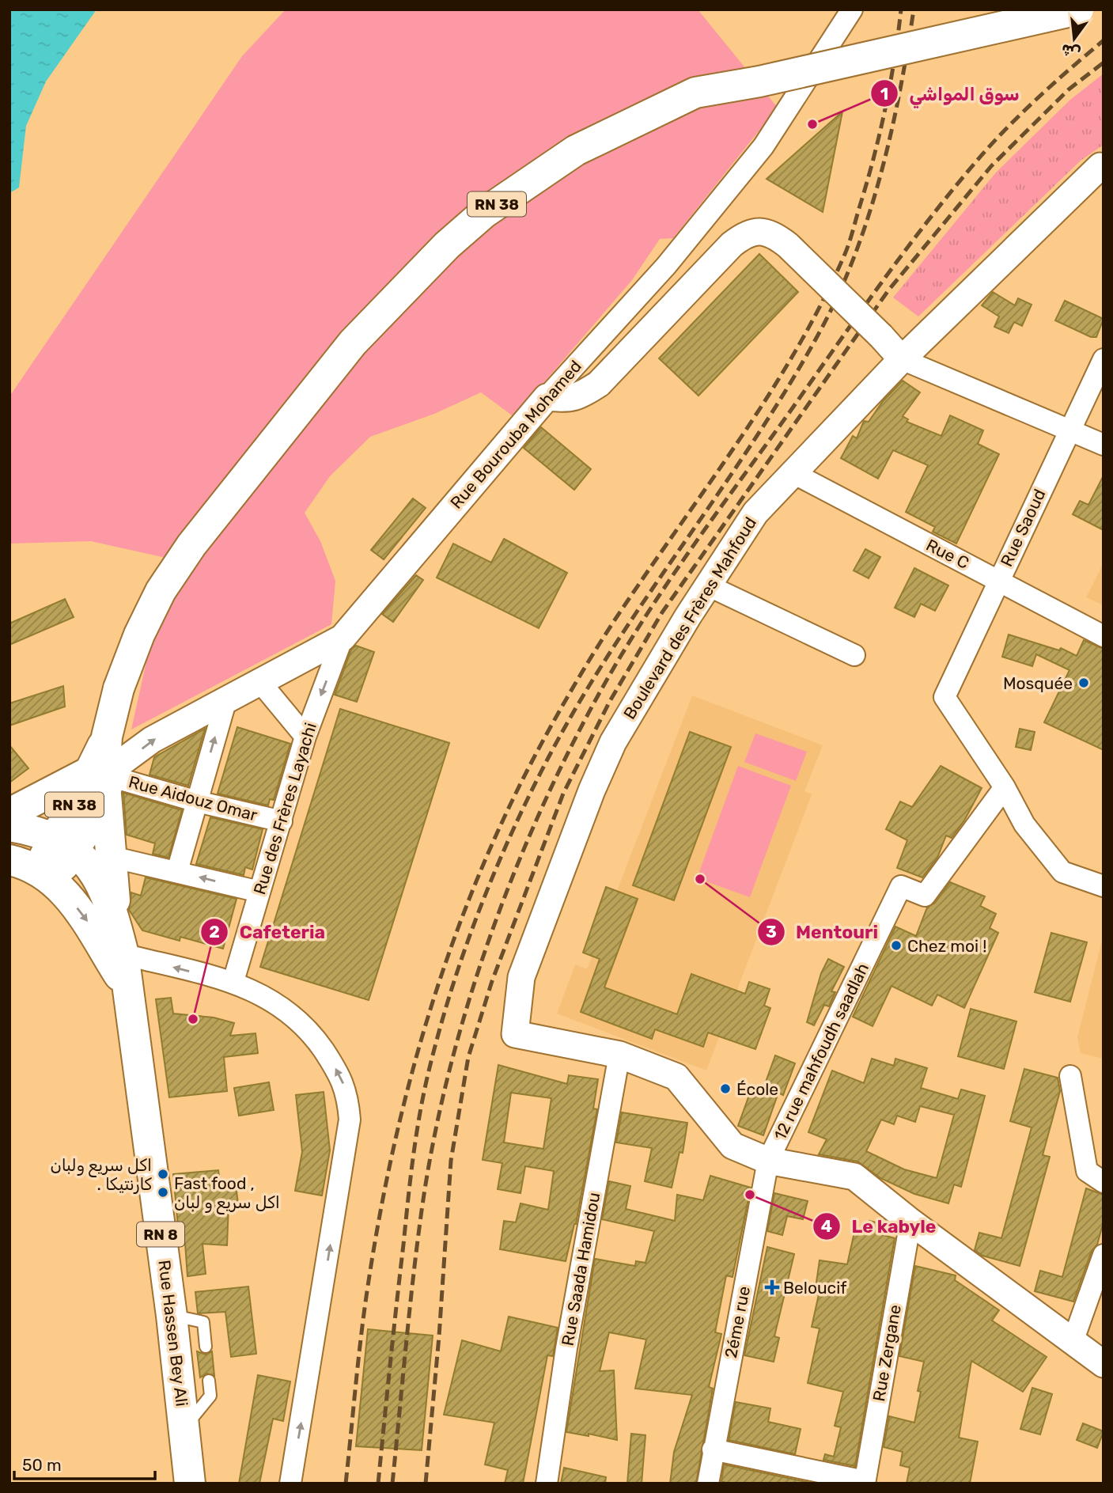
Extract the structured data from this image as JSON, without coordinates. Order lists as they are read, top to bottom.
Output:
{
  "streets": {
    "main road": ["RN 38", "RN 8", "Rue Hassen Bey Ali"],
    "street": [
      "Rue Bourouba Mohamed",
      "Rue Saoud",
      "Rue C",
      "Boulevard des Frères Mahfoud",
      "Rue Aidouz Omar",
      "Rue des Frères Layachi",
      "12 rue mahfoudh saadlah",
      "Rue Saada Hamidou",
      "2éme rue",
      "Rue Zergane"
    ]
  },
  "crossings": [
    ["RN 38", "Rue Bourouba Mohamed"],
    ["RN 38", "Rue Aidouz Omar"],
    ["RN 38", "RN 8"],
    ["Rue Bourouba Mohamed", "Rue Aidouz Omar"],
    ["Rue Bourouba Mohamed", "Rue des Frères Layachi"],
    ["Rue Saoud", "Rue C"],
    ["Rue Saoud", "12 rue mahfoudh saadlah"],
    ["Rue C", "Boulevard des Frères Mahfoud"],
    ["Boulevard des Frères Mahfoud", "Rue Saada Hamidou"],
    ["Rue Aidouz Omar", "Rue des Frères Layachi"],
    ["12 rue mahfoudh saadlah", "2éme rue"],
    ["RN 8", "Rue Hassen Bey Ali"]
  ],
  "places": {
    "other": [
      "سوق المواشي",
      "Mosquée",
      "Mentouri",
      "Chez moi !",
      "Cafeteria",
      "École",
      "اكل سريع ولبان . كارنتيكا",
      "Fast food , اكل سريع و لبان",
      "Le kabyle"
    ],
    "health": ["Beloucif"]
  },
  "scale_bar": "50 m",
  "north": "bottom"
}
